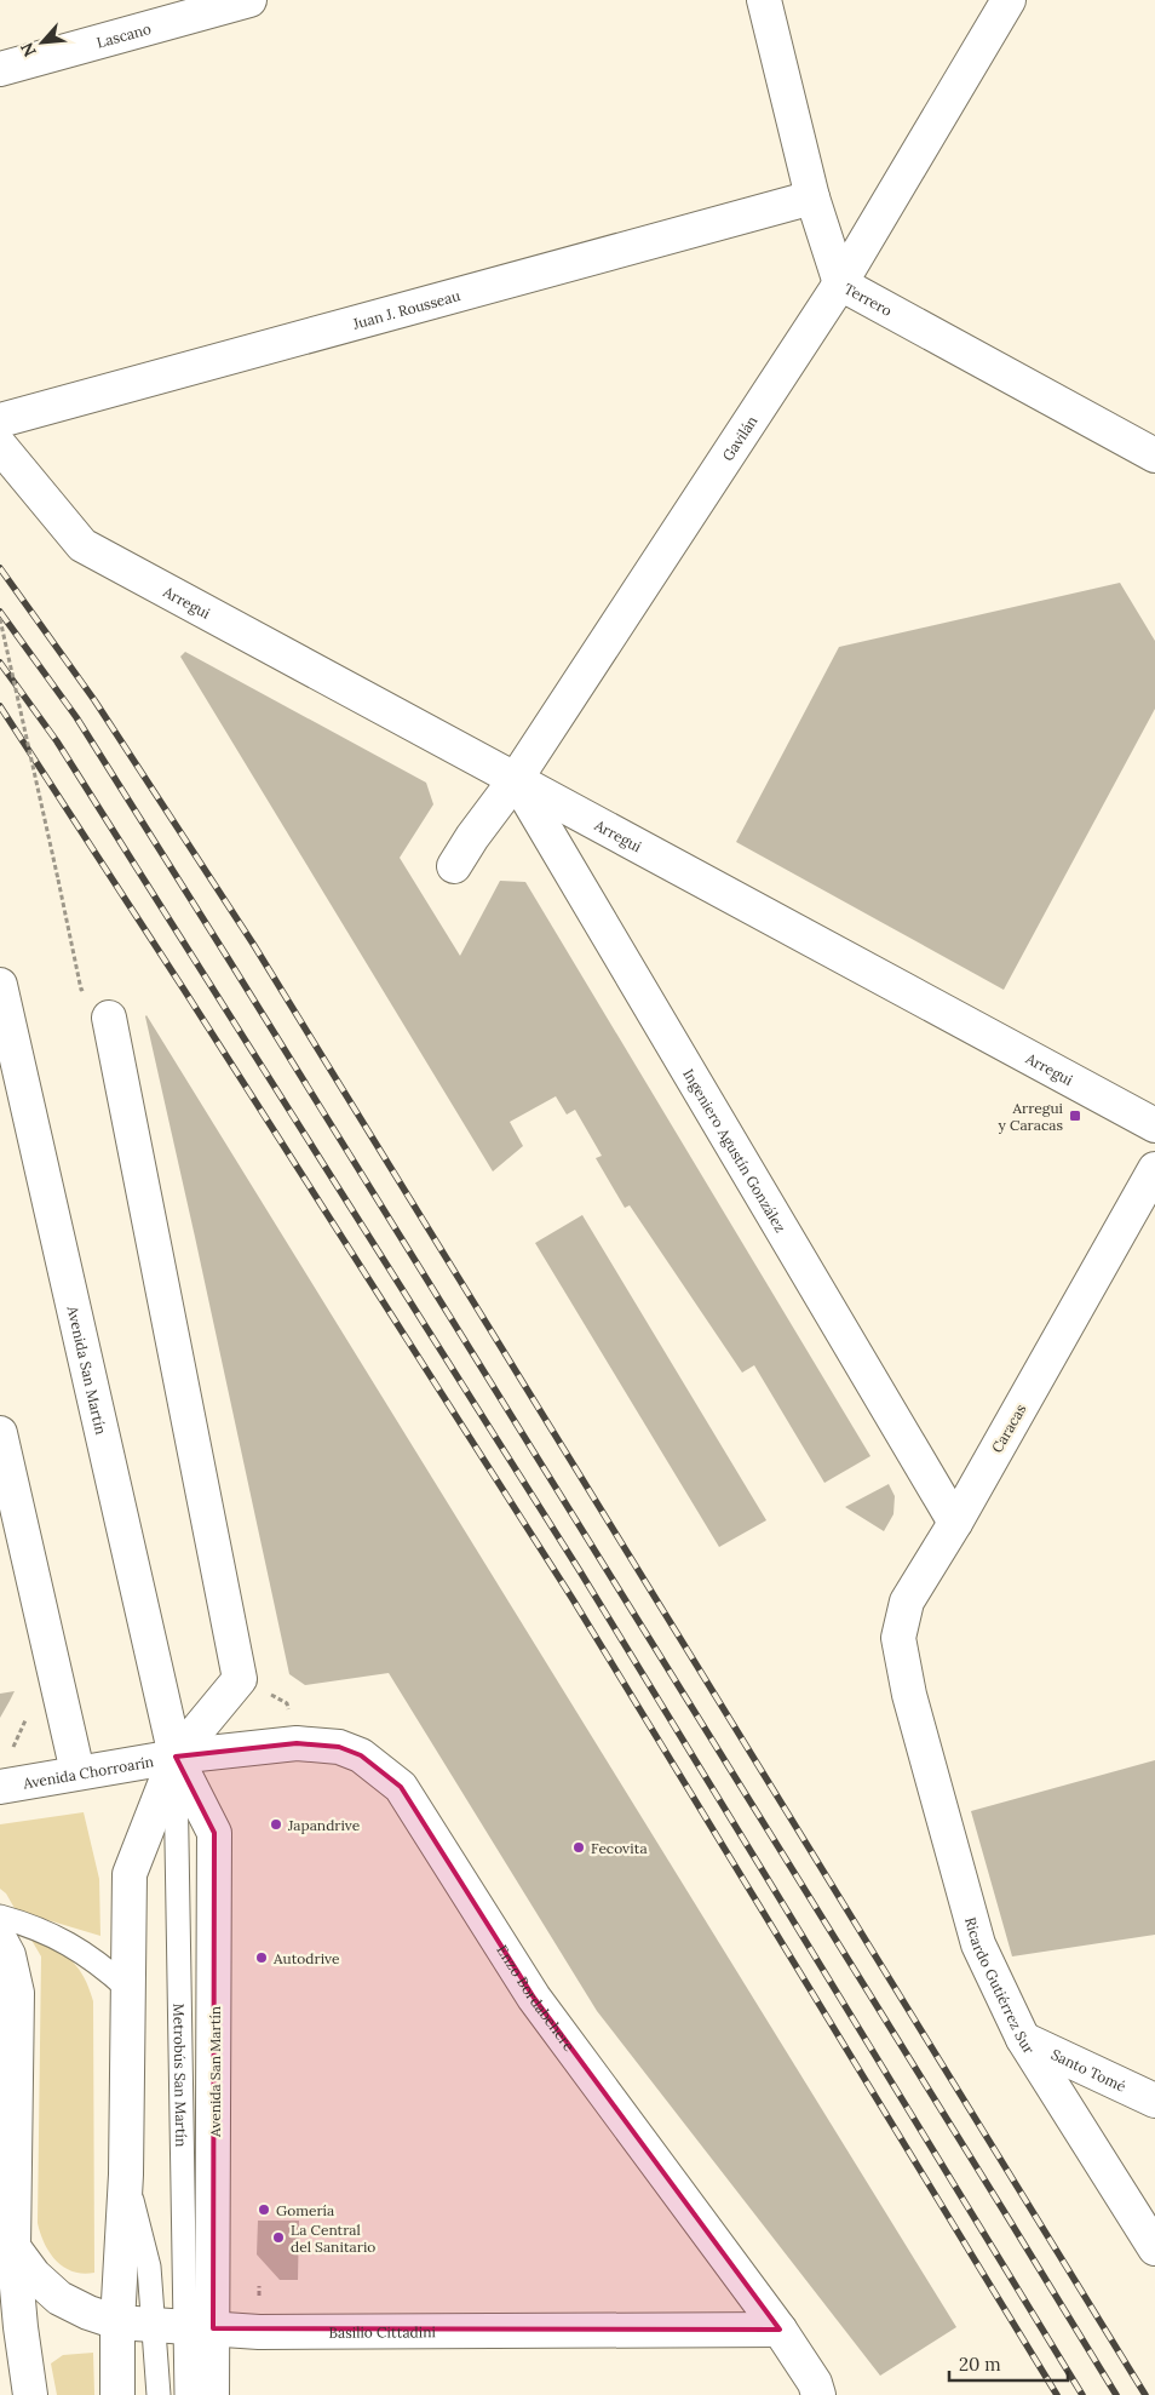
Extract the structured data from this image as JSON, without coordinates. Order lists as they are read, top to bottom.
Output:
{
  "streets": {
    "street": [
      "Lascano",
      "Terrero",
      "Juan J. Rousseau",
      "Gavilán",
      "Arregui",
      "Ingeniero Agustín González",
      "Avenida San Martín",
      "Caracas",
      "Avenida Chorroarín",
      "Ricardo Gutiérrez Sur",
      "Enzo Bordabehere",
      "Santo Tomé",
      "Basilio Cittadini"
    ]
  },
  "crossings": [
    ["Terrero", "Juan J. Rousseau"],
    ["Terrero", "Gavilán"],
    ["Gavilán", "Arregui"],
    ["Gavilán", "Ingeniero Agustín González"],
    ["Arregui", "Ingeniero Agustín González"],
    ["Ingeniero Agustín González", "Caracas"],
    ["Avenida San Martín", "Avenida Chorroarín"],
    ["Avenida San Martín", "Enzo Bordabehere"],
    ["Avenida San Martín", "Basilio Cittadini"],
    ["Caracas", "Ricardo Gutiérrez Sur"],
    ["Avenida Chorroarín", "Enzo Bordabehere"],
    ["Ricardo Gutiérrez Sur", "Santo Tomé"],
    ["Enzo Bordabehere", "Basilio Cittadini"]
  ],
  "places": {
    "transit": ["Arregui y Caracas"],
    "other": [
      "Japandrive",
      "Fecovita",
      "Autodrive",
      "Gomería",
      "La Central del Sanitario"
    ]
  },
  "scale_bar": "20 m",
  "north": "bottom left"
}
